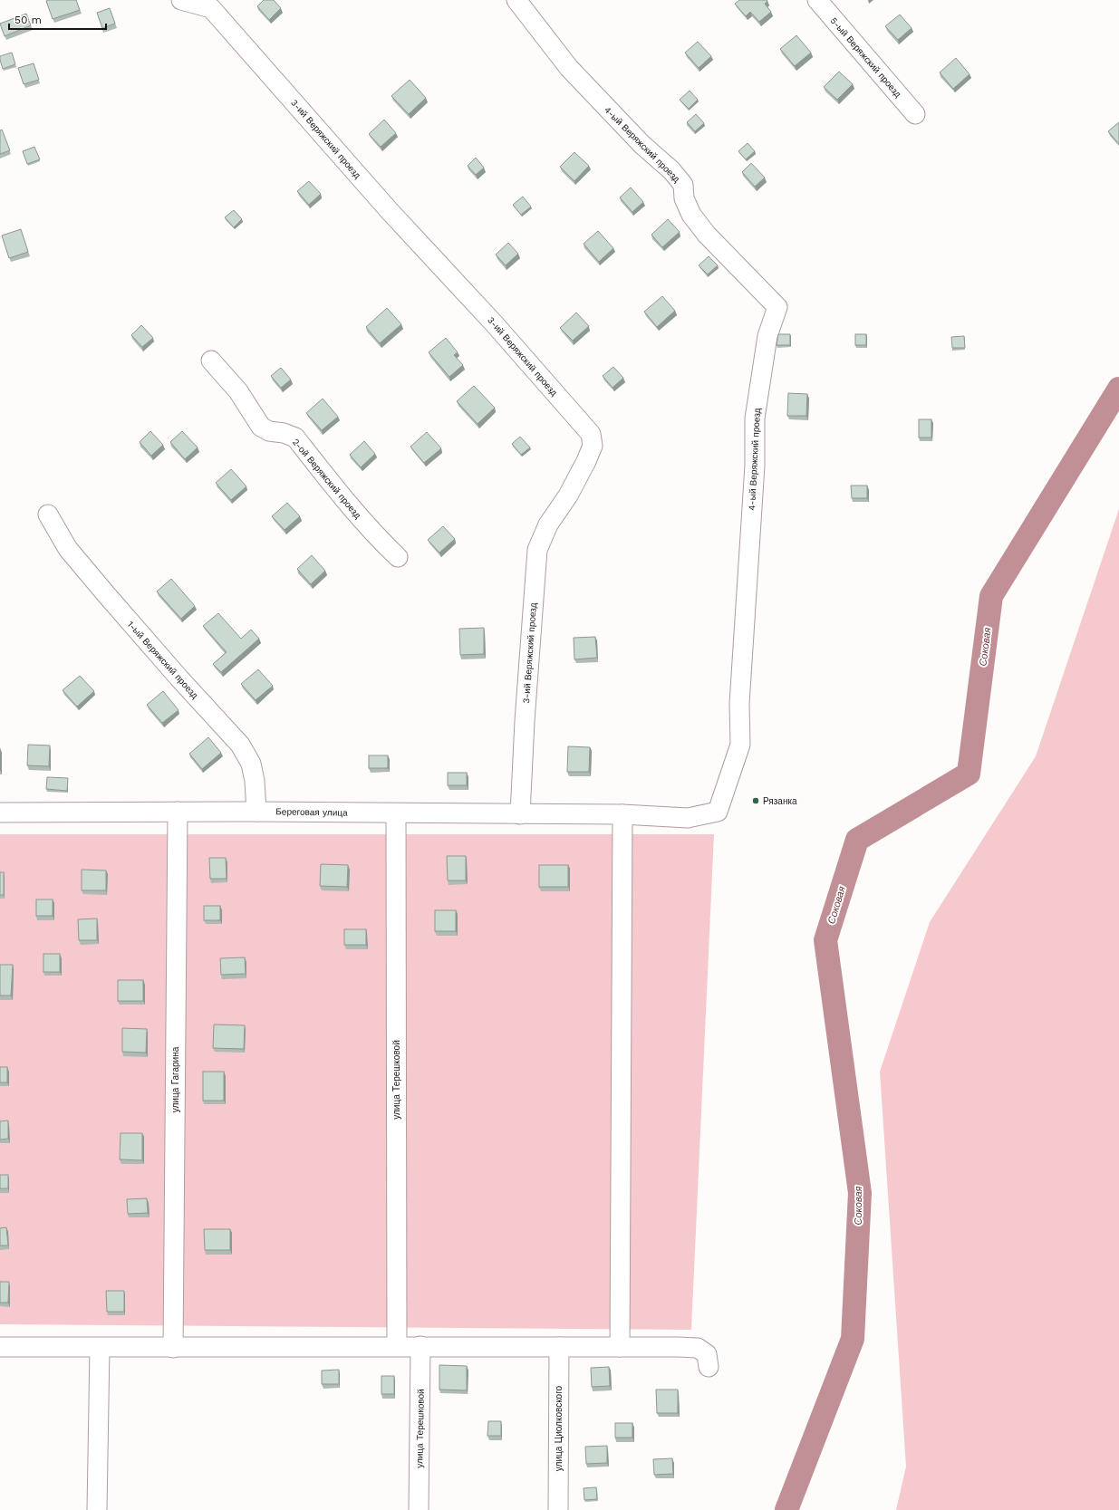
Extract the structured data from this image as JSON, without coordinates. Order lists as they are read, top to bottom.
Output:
{
  "streets": {
    "street": [
      "5-ый Веряжский проезд",
      "3-ий Веряжский проезд",
      "4-ый Веряжский проезд",
      "2-ой Веряжский проезд",
      "1-ый Веряжский проезд",
      "Береговая улица",
      "улица Гагарина",
      "улица Терешковой",
      "улица Циолковского"
    ]
  },
  "crossings": [
    ["3-ий Веряжский проезд", "Береговая улица"],
    ["4-ый Веряжский проезд", "Береговая улица"],
    ["1-ый Веряжский проезд", "Береговая улица"],
    ["Береговая улица", "улица Гагарина"],
    ["Береговая улица", "улица Терешковой"]
  ],
  "water": ["Соковая"],
  "places": ["Рязанка"],
  "scale_bar": "50 m"
}
